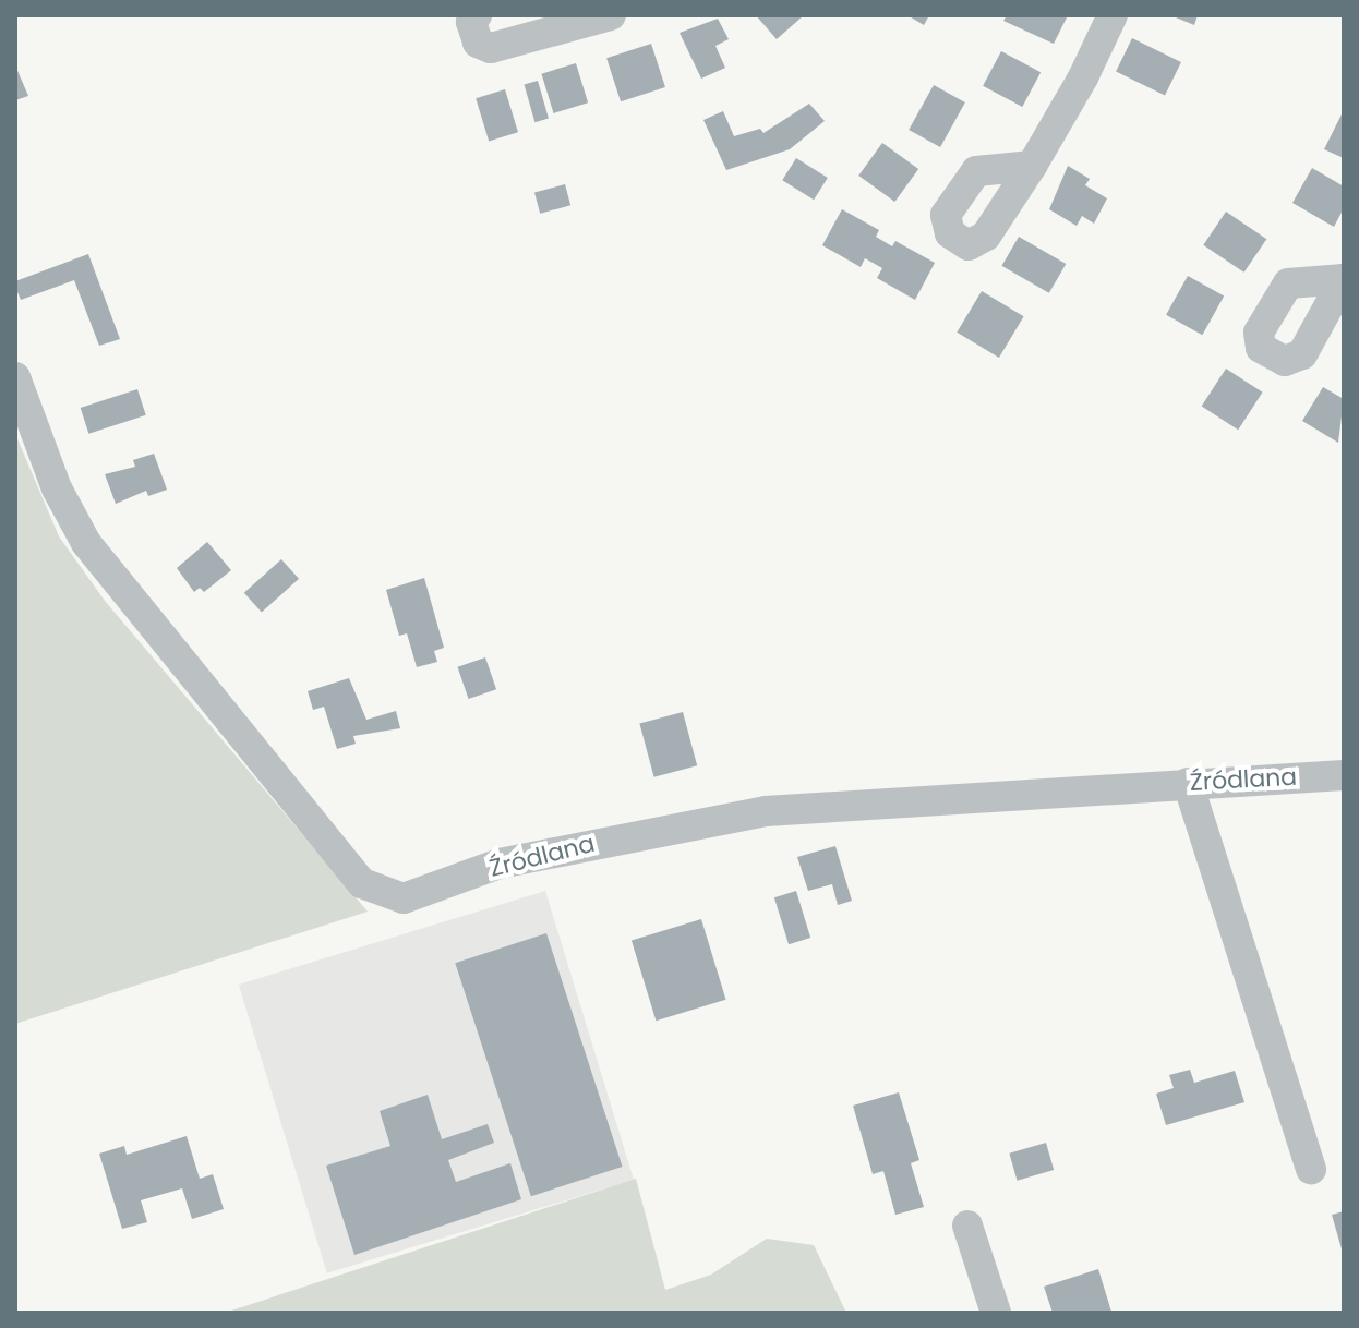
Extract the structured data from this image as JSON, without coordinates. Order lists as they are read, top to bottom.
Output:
{
  "streets": {
    "street": ["Źródlana"]
  }
}
